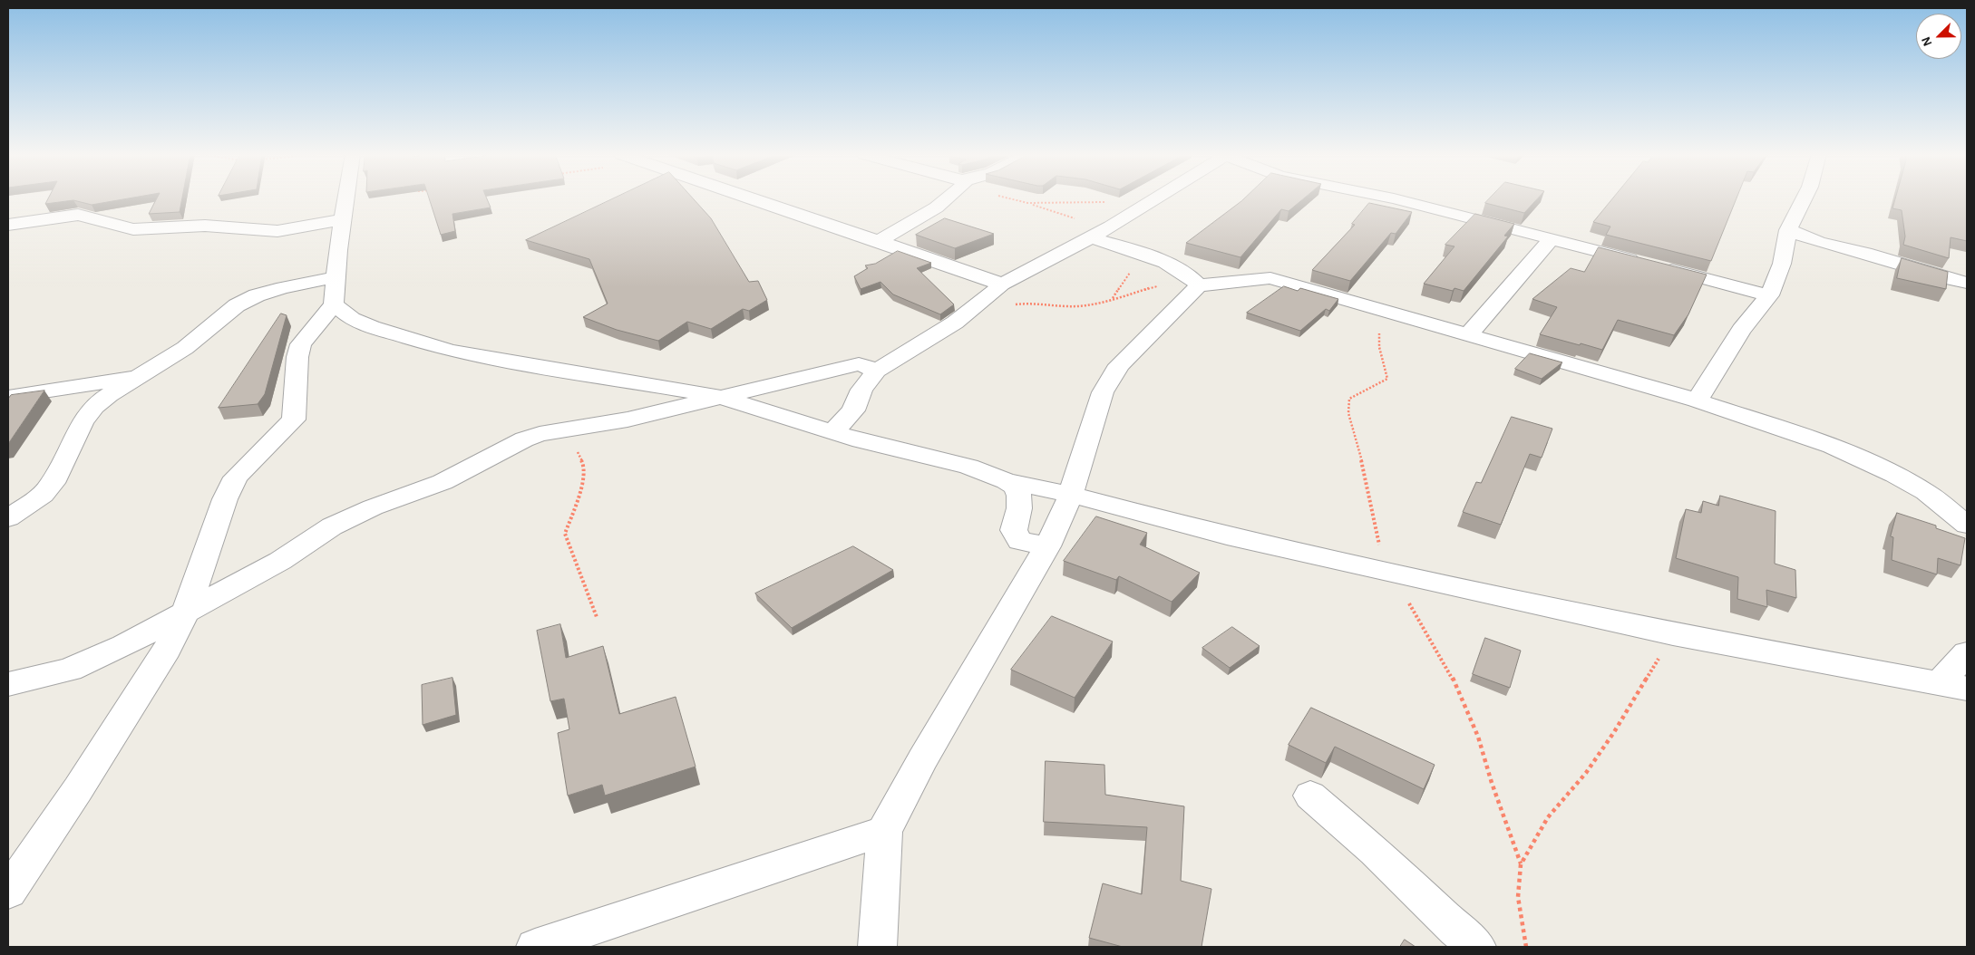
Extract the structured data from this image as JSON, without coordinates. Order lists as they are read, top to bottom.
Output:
{
  "north": "bottom left"
}
